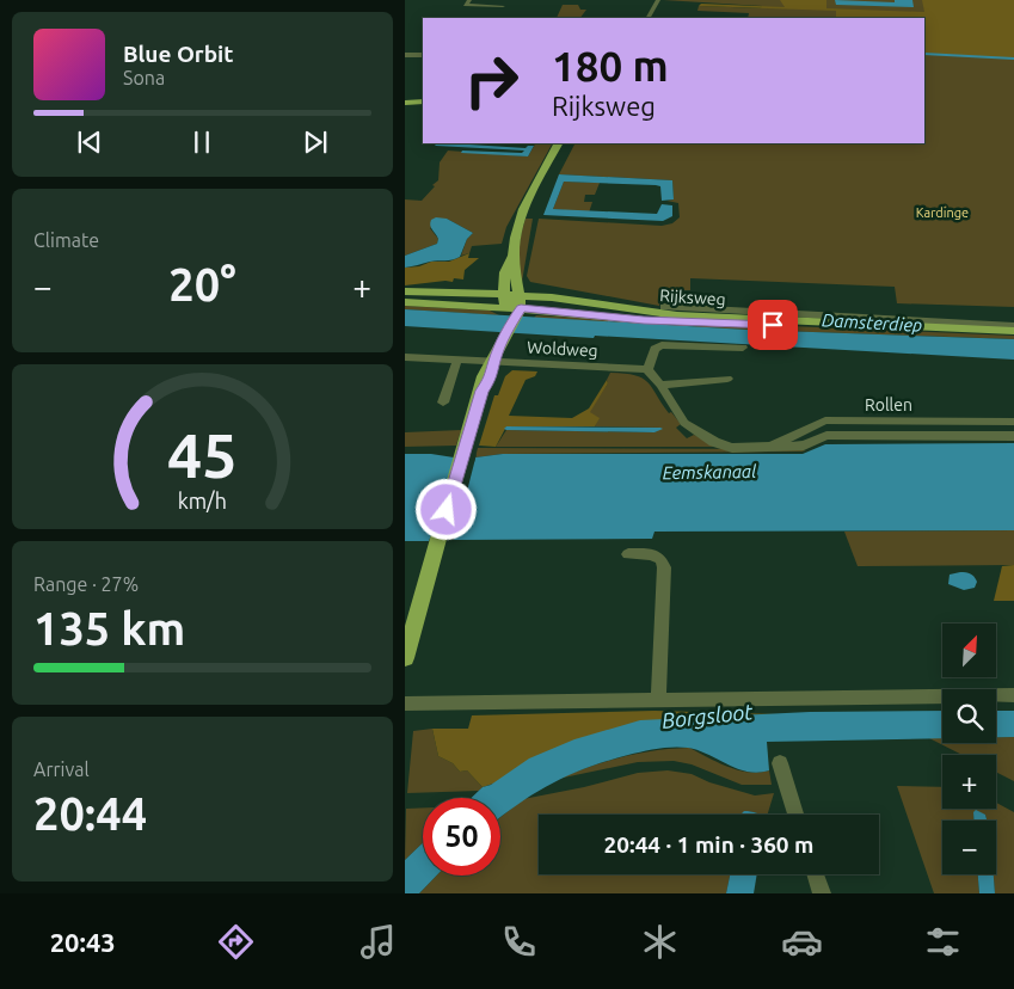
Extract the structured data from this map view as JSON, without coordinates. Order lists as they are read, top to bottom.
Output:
{
  "streets": {
    "main road": ["Rijksweg"],
    "street": ["Woldweg", "Rollen"]
  },
  "water": ["Damsterdiep", "Eemskanaal", "Borgsloot"],
  "parks": ["Kardinge"],
  "north": "top right",
  "page": {
    "turn": ["180 m", "Rijksweg"],
    "song": ["Blue Orbit", "Sona"],
    "tile": [
      "Climate",
      ["Range · 27%", "135 km"],
      ["Arrival", "20:44"]
    ],
    "heat": ["−", "20°", "+"],
    "map_buttons": ["+", "−"],
    "limit": "50",
    "trip": "20:44 · 1 min · 360 m",
    "tabs": "20:43",
    "gauge": ["45", "km/h"]
  }
}
